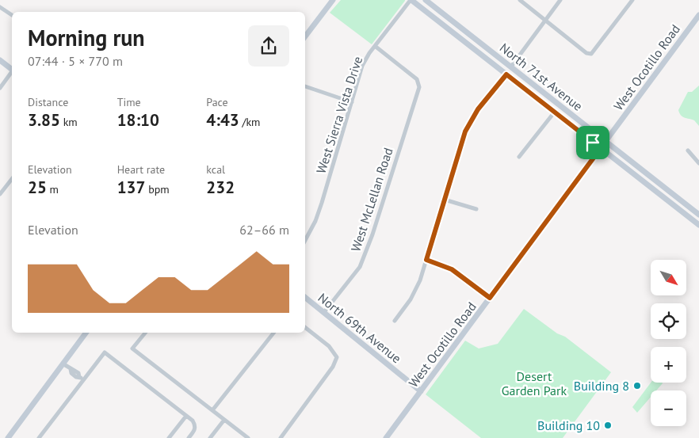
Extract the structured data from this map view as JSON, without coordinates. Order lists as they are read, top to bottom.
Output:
{
  "streets": {
    "street": [
      "West Ocotillo Road",
      "North 71st Avenue",
      "West Sierra Vista Drive",
      "West McLellan Road",
      "North 69th Avenue"
    ]
  },
  "crossings": [
    ["West Ocotillo Road", "North 71st Avenue"],
    ["West Ocotillo Road", "North 69th Avenue"],
    ["North 71st Avenue", "West Sierra Vista Drive"],
    ["West Sierra Vista Drive", "West McLellan Road"],
    ["West McLellan Road", "North 69th Avenue"]
  ],
  "parks": ["Desert Garden Park"],
  "places": ["Building 8", "Building 10"],
  "north": "bottom right",
  "page": {
    "heading": ["Morning run", "07:44 · 5 × 770 m"],
    "stats": [
      ["Distance", "3.85 km"],
      ["Time", "18:10"],
      ["Pace", "4:43 /km"],
      ["Elevation", "25 m"],
      ["Heart rate", "137 bpm"],
      ["kcal", "232"]
    ],
    "chart": ["Elevation", "62–66 m"],
    "map_buttons": ["+", "−"]
  }
}
